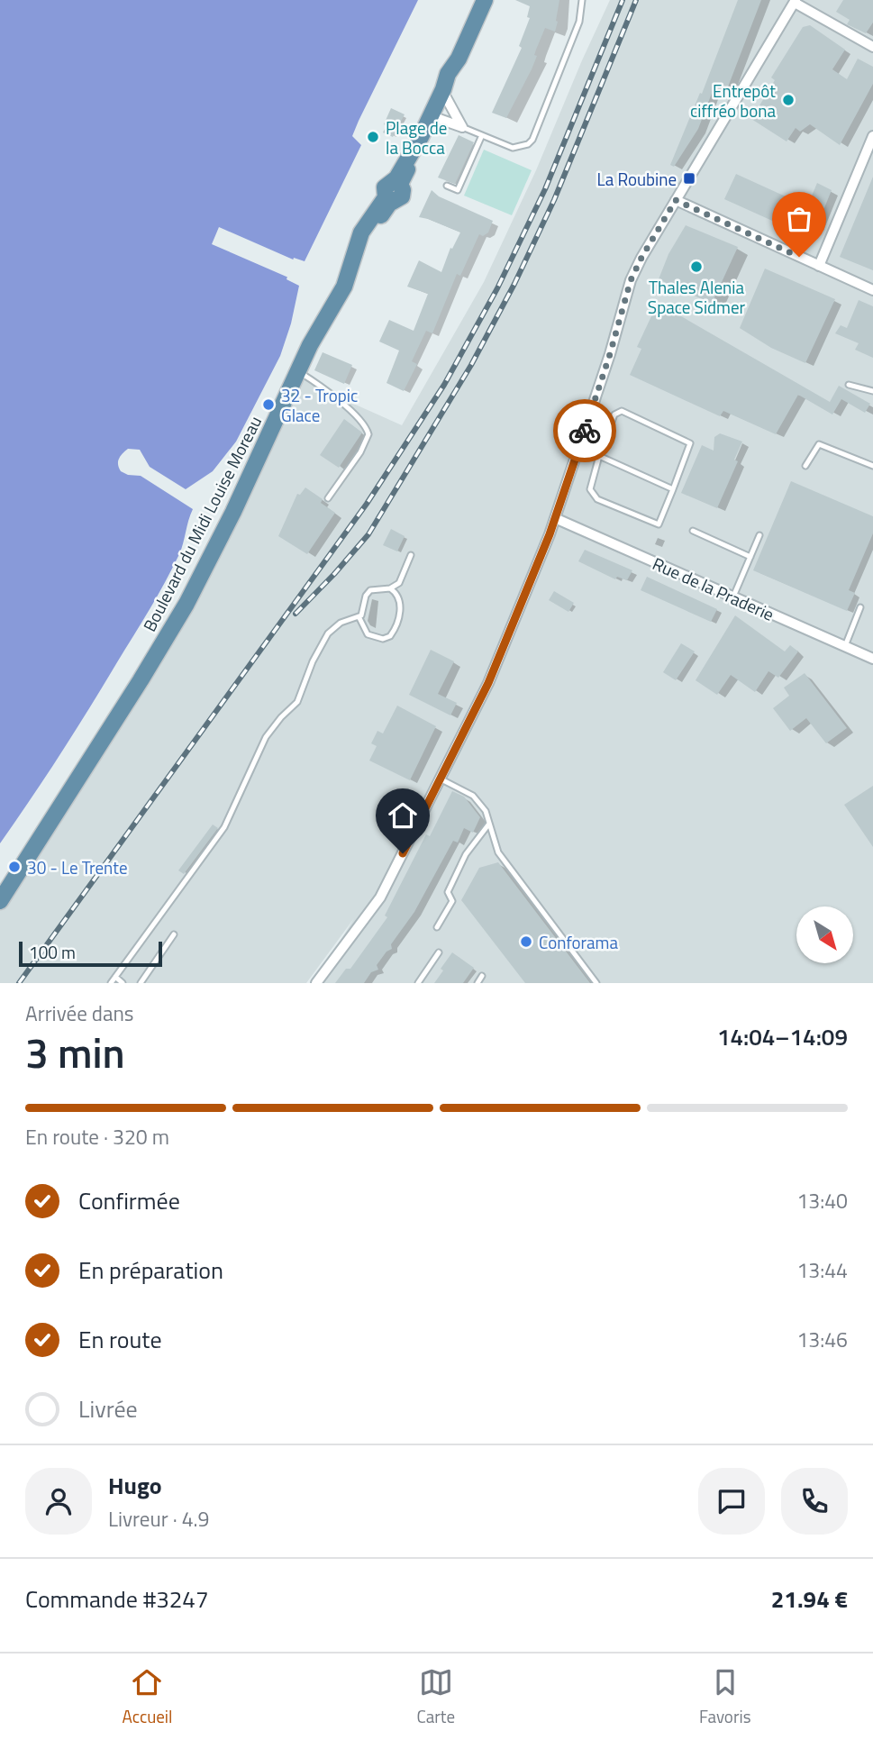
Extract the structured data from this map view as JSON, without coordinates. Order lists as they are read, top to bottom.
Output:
{
  "streets": {
    "main road": ["Boulevard du Midi Louise Moreau"],
    "street": ["Rue de la Praderie"]
  },
  "places": {
    "other": [
      "Entrepôt ciffréo bona",
      "Plage de la Bocca",
      "Thales Alenia Space Sidmer",
      "32 - Tropic Glace",
      "30 - Le Trente",
      "Conforama"
    ],
    "transit": ["La Roubine"]
  },
  "scale_bar": "100 m",
  "north": "bottom right",
  "page": {
    "scale": "100 m",
    "heading": ["3 min", "Arrivée dans", "14:04–14:09"],
    "panel": [
      "Hugo",
      "Livreur · 4.9",
      "Commande #3247",
      "21.94 €"
    ],
    "bar": "En route · 320 m",
    "list": [
      ["Confirmée", "13:40"],
      ["En préparation", "13:44"],
      ["En route", "13:46"],
      "Livrée"
    ],
    "tabs": ["Accueil", "Carte", "Favoris"]
  }
}
